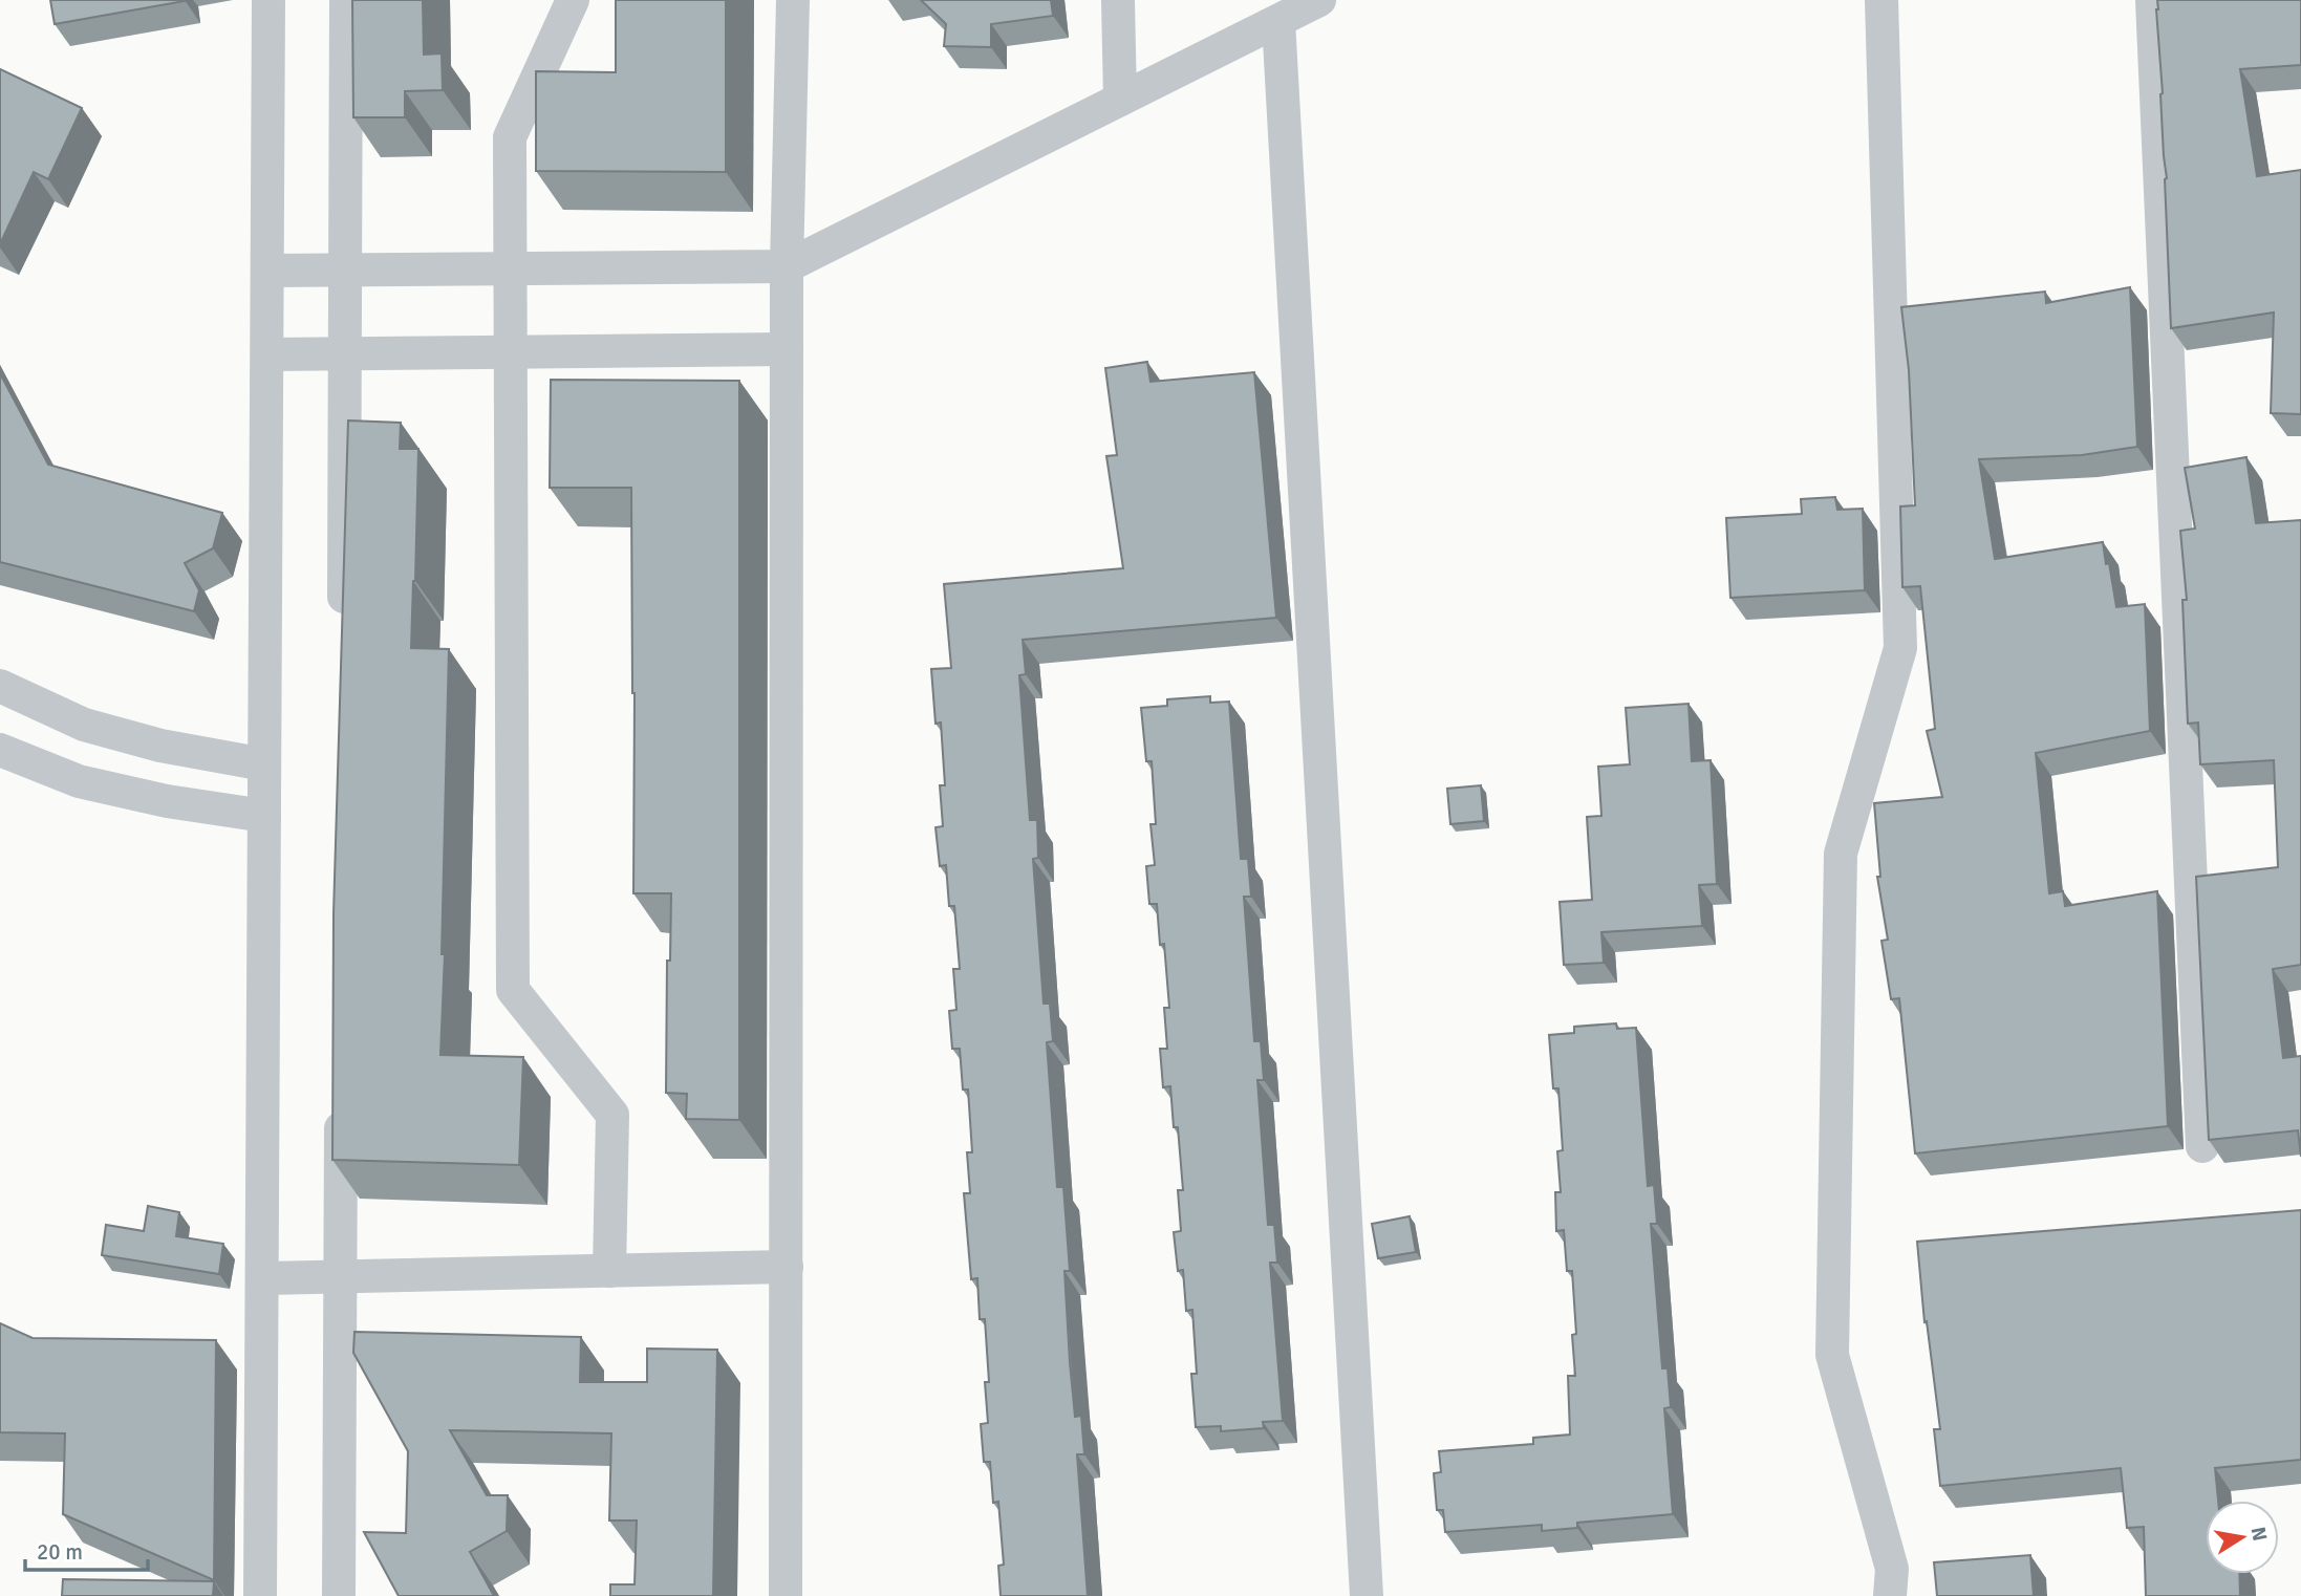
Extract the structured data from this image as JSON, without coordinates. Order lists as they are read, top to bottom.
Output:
{
  "scale_bar": "20 m",
  "north": "right"
}
